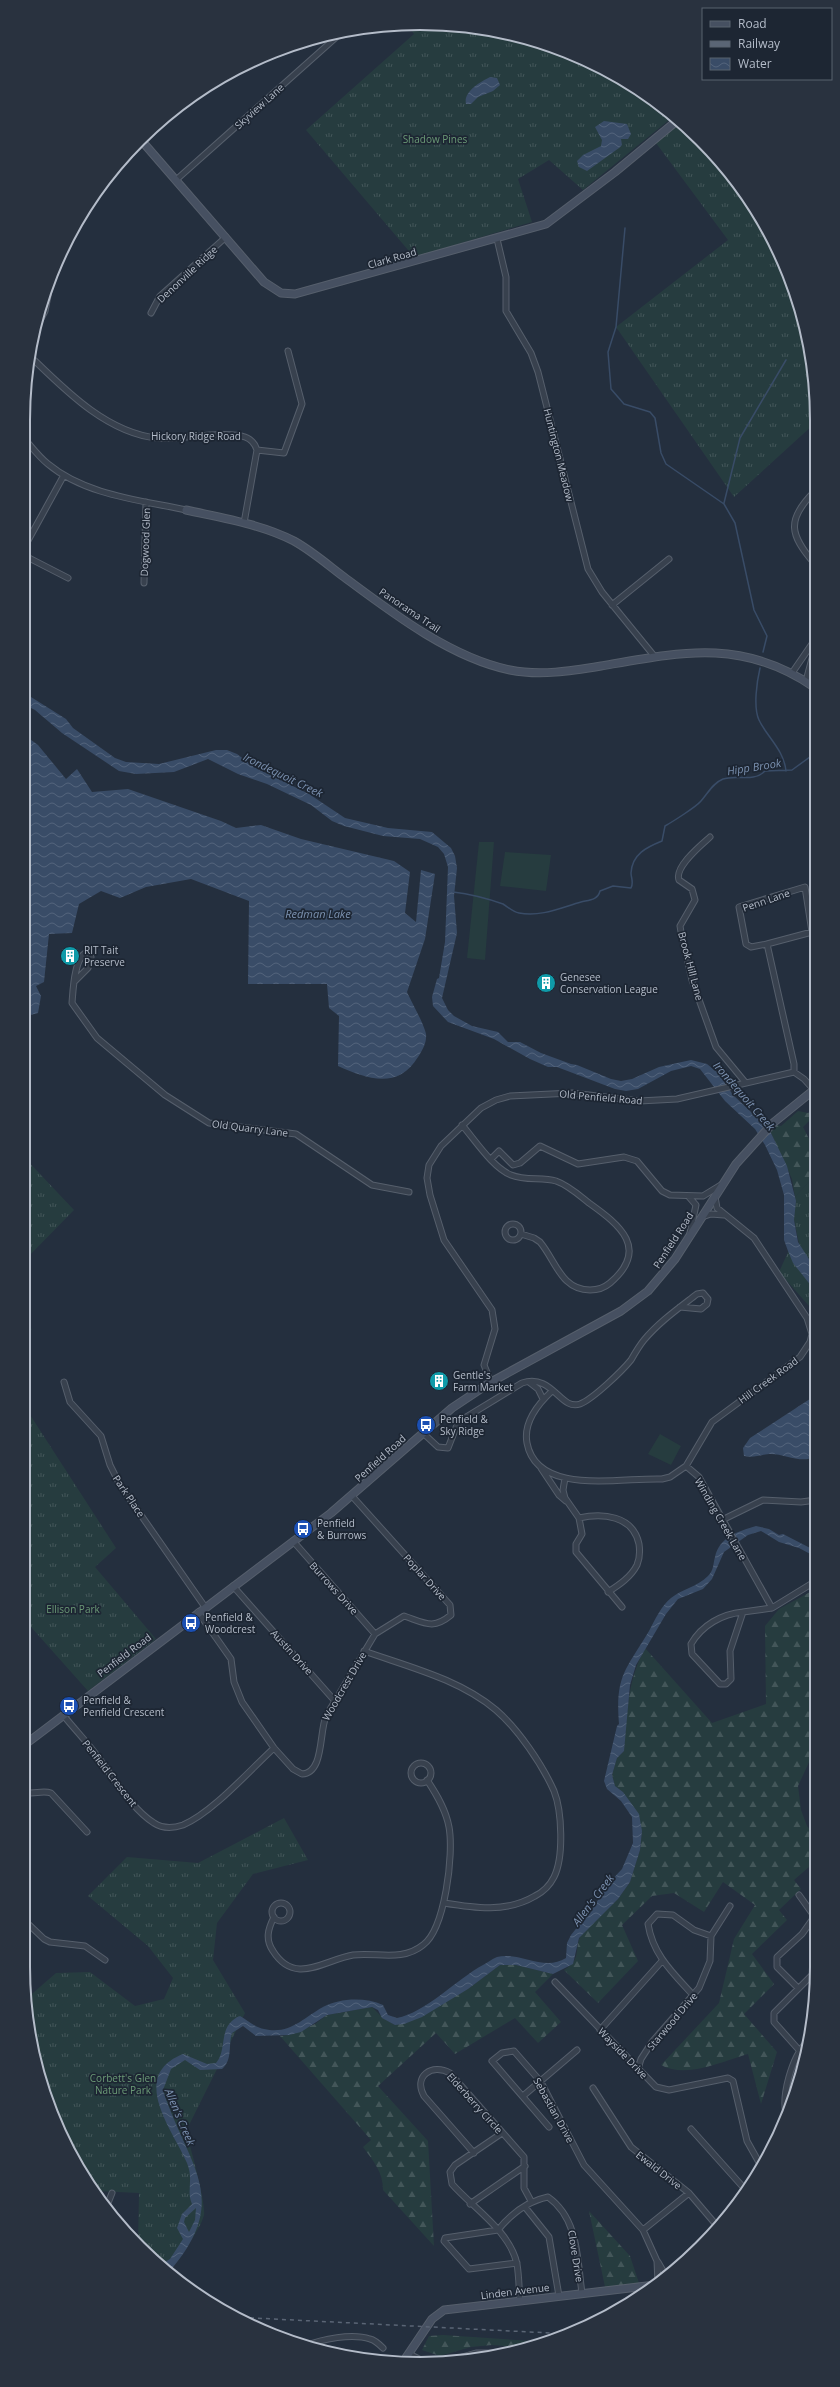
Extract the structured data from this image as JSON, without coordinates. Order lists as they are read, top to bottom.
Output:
{
  "streets": {
    "street": [
      "Skyview Lane",
      "Clark Road",
      "Denonville Ridge",
      "Hickory Ridge Road",
      "Huntington Meadow",
      "Dogwood Glen",
      "Panorama Trail",
      "Penn Lane",
      "Brook Hill Lane",
      "Old Penfield Road",
      "Old Quarry Lane",
      "Penfield Road",
      "Hill Creek Road",
      "Park Place",
      "Winding Creek Lane",
      "Poplar Drive",
      "Burrows Drive",
      "Austin Drive",
      "Woodcrest Drive",
      "Penfield Crescent",
      "Starwood Drive",
      "Wayside Drive",
      "Elderberry Circle",
      "Sebastian Drive",
      "Ewald Drive",
      "Clove Drive",
      "Linden Avenue"
    ]
  },
  "crossings": [
    ["Skyview Lane", "Clark Road"],
    ["Clark Road", "Denonville Ridge"],
    ["Clark Road", "Huntington Meadow"],
    ["Huntington Meadow", "Panorama Trail"],
    ["Dogwood Glen", "Panorama Trail"],
    ["Brook Hill Lane", "Old Penfield Road"],
    ["Old Penfield Road", "Penfield Road"],
    ["Penfield Road", "Hill Creek Road"],
    ["Penfield Road", "Park Place"],
    ["Penfield Road", "Poplar Drive"],
    ["Penfield Road", "Burrows Drive"],
    ["Penfield Road", "Austin Drive"],
    ["Penfield Road", "Woodcrest Drive"],
    ["Penfield Road", "Penfield Crescent"],
    ["Hill Creek Road", "Winding Creek Lane"],
    ["Poplar Drive", "Burrows Drive"],
    ["Poplar Drive", "Woodcrest Drive"],
    ["Burrows Drive", "Woodcrest Drive"],
    ["Austin Drive", "Woodcrest Drive"],
    ["Woodcrest Drive", "Penfield Crescent"],
    ["Starwood Drive", "Wayside Drive"],
    ["Elderberry Circle", "Clove Drive"],
    ["Clove Drive", "Linden Avenue"]
  ],
  "water": [
    "Hipp Brook",
    "Irondequoit Creek",
    "Redman Lake",
    "Allen's Creek"
  ],
  "parks": ["Shadow Pines", "Ellison Park", "Corbett's Glen Nature Park"],
  "places": {
    "building": ["RIT Tait Preserve", "Genesee Conservation League", "Gentle's Farm Market"],
    "bus stop": [
      "Penfield & Sky Ridge",
      "Penfield & Burrows",
      "Penfield & Woodcrest",
      "Penfield & Penfield Crescent"
    ]
  },
  "legend": ["Road", "Railway", "Water"]
}
